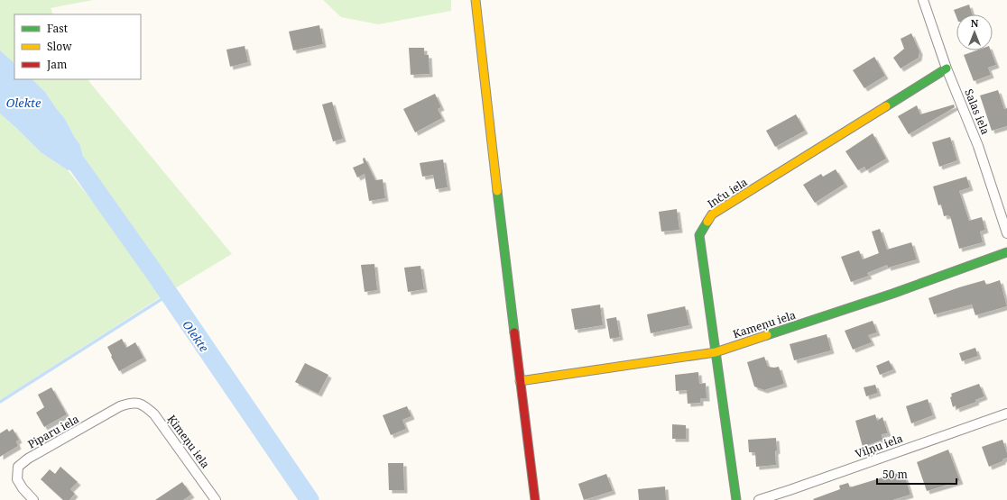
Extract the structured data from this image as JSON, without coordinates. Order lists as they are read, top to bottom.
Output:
{
  "streets": {
    "street": [
      "Salas iela",
      "Inču iela",
      "Kameņu iela",
      "Piparu iela",
      "Ķimeņu iela",
      "Viļņu iela"
    ]
  },
  "crossings": [
    ["Salas iela", "Inču iela"],
    ["Inču iela", "Kameņu iela"],
    ["Piparu iela", "Ķimeņu iela"]
  ],
  "water": ["Olekte"],
  "legend": ["Fast", "Slow", "Jam"],
  "scale_bar": "50 m",
  "north": "top"
}
